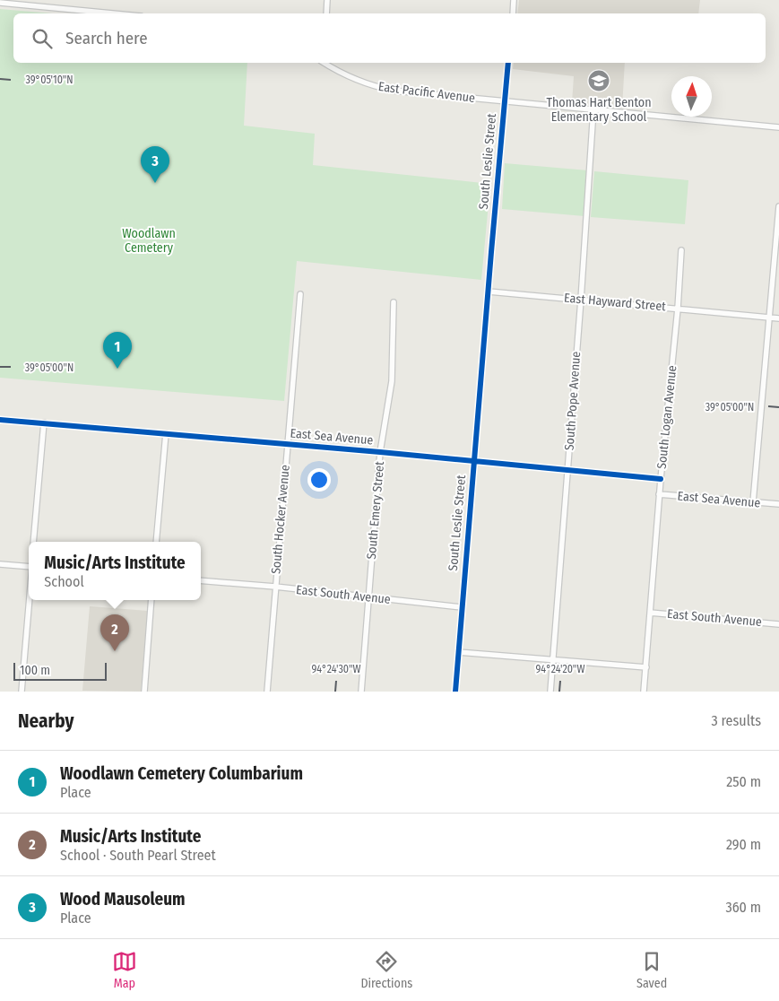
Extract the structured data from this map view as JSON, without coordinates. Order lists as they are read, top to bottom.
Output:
{
  "streets": {
    "street": [
      "East Pacific Avenue",
      "South Leslie Street",
      "East Hayward Street",
      "South Pope Avenue",
      "South Logan Avenue",
      "East Sea Avenue",
      "South Emery Street",
      "South Hocker Avenue",
      "East South Avenue"
    ]
  },
  "crossings": [
    ["East Pacific Avenue", "South Leslie Street"],
    ["East Pacific Avenue", "South Pope Avenue"],
    ["South Leslie Street", "East Hayward Street"],
    ["South Leslie Street", "East Sea Avenue"],
    ["South Leslie Street", "East South Avenue"],
    ["East Hayward Street", "South Pope Avenue"],
    ["East Hayward Street", "South Logan Avenue"],
    ["South Pope Avenue", "East Sea Avenue"],
    ["South Logan Avenue", "East Sea Avenue"],
    ["South Logan Avenue", "East South Avenue"],
    ["East Sea Avenue", "South Emery Street"],
    ["East Sea Avenue", "South Hocker Avenue"],
    ["South Emery Street", "East South Avenue"],
    ["South Hocker Avenue", "East South Avenue"]
  ],
  "parks": ["Woodlawn Cemetery"],
  "places": {
    "school or university": ["Thomas Hart Benton Elementary School"]
  },
  "scale_bar": "100 m",
  "north": "top",
  "page": {
    "search": "Search here",
    "pins": ["3", "1", "2"],
    "popup": ["Music/Arts Institute", "School"],
    "scale": "100 m",
    "heading": ["Nearby", "3 results"],
    "list": [
      {
        "mark": "1",
        "name": "Woodlawn Cemetery Columbarium",
        "note": "Place",
        "value": "250 m"
      },
      {
        "mark": "2",
        "name": "Music/Arts Institute",
        "note": "School · South Pearl Street",
        "value": "290 m"
      },
      {
        "mark": "3",
        "name": "Wood Mausoleum",
        "note": "Place",
        "value": "360 m"
      }
    ],
    "nav": ["Map", "Directions", "Saved"]
  },
  "coordinates": [
    "39°05'10\"N",
    "39°05'00\"N",
    "94°24'30\"W",
    "94°24'20\"W"
  ]
}
